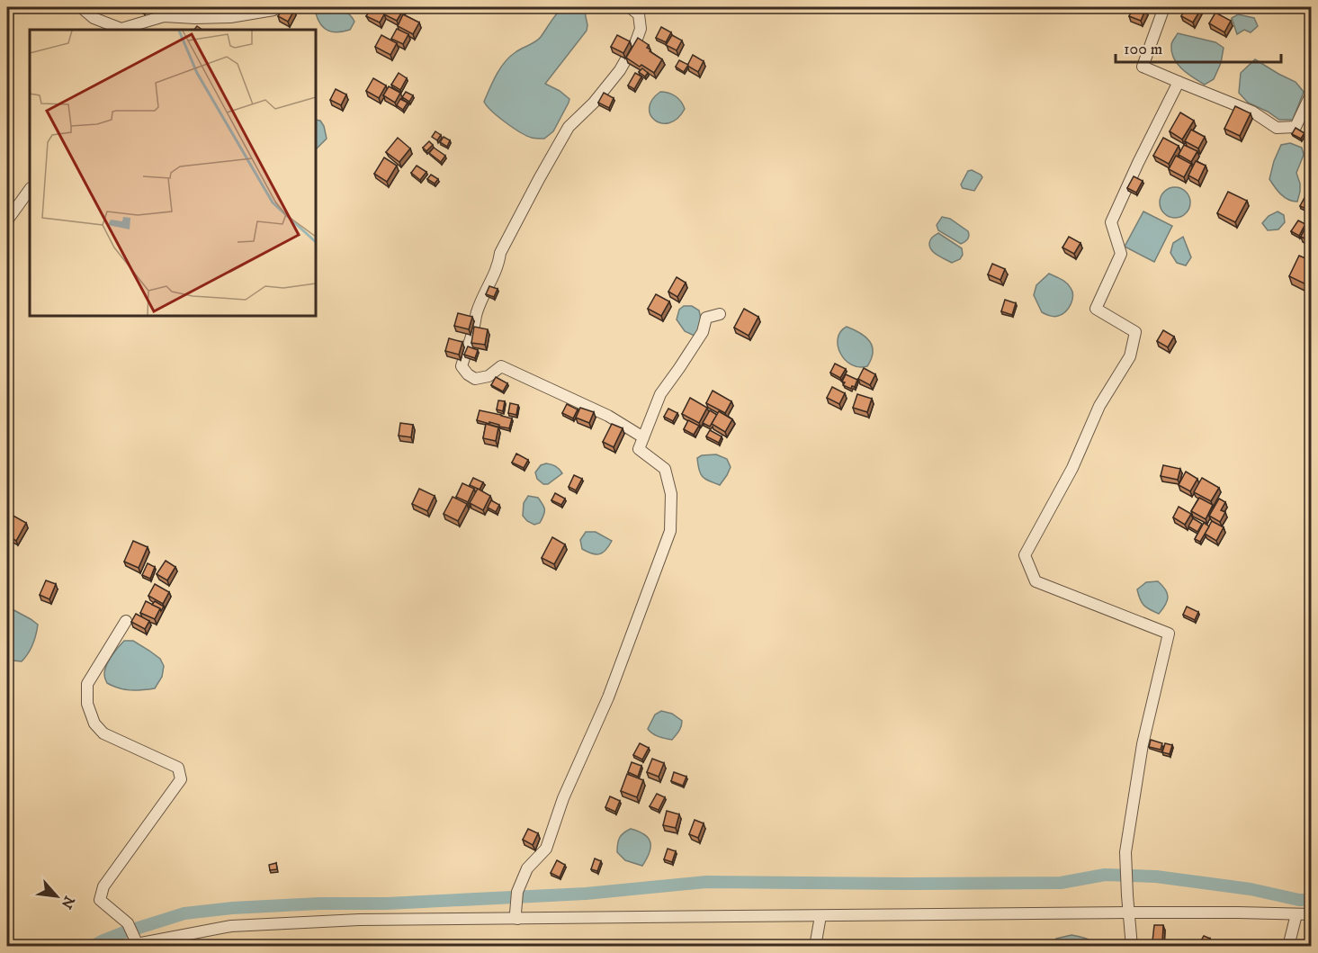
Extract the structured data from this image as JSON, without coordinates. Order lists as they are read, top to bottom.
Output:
{
  "scale_bar": "100 m",
  "north": "bottom right"
}
